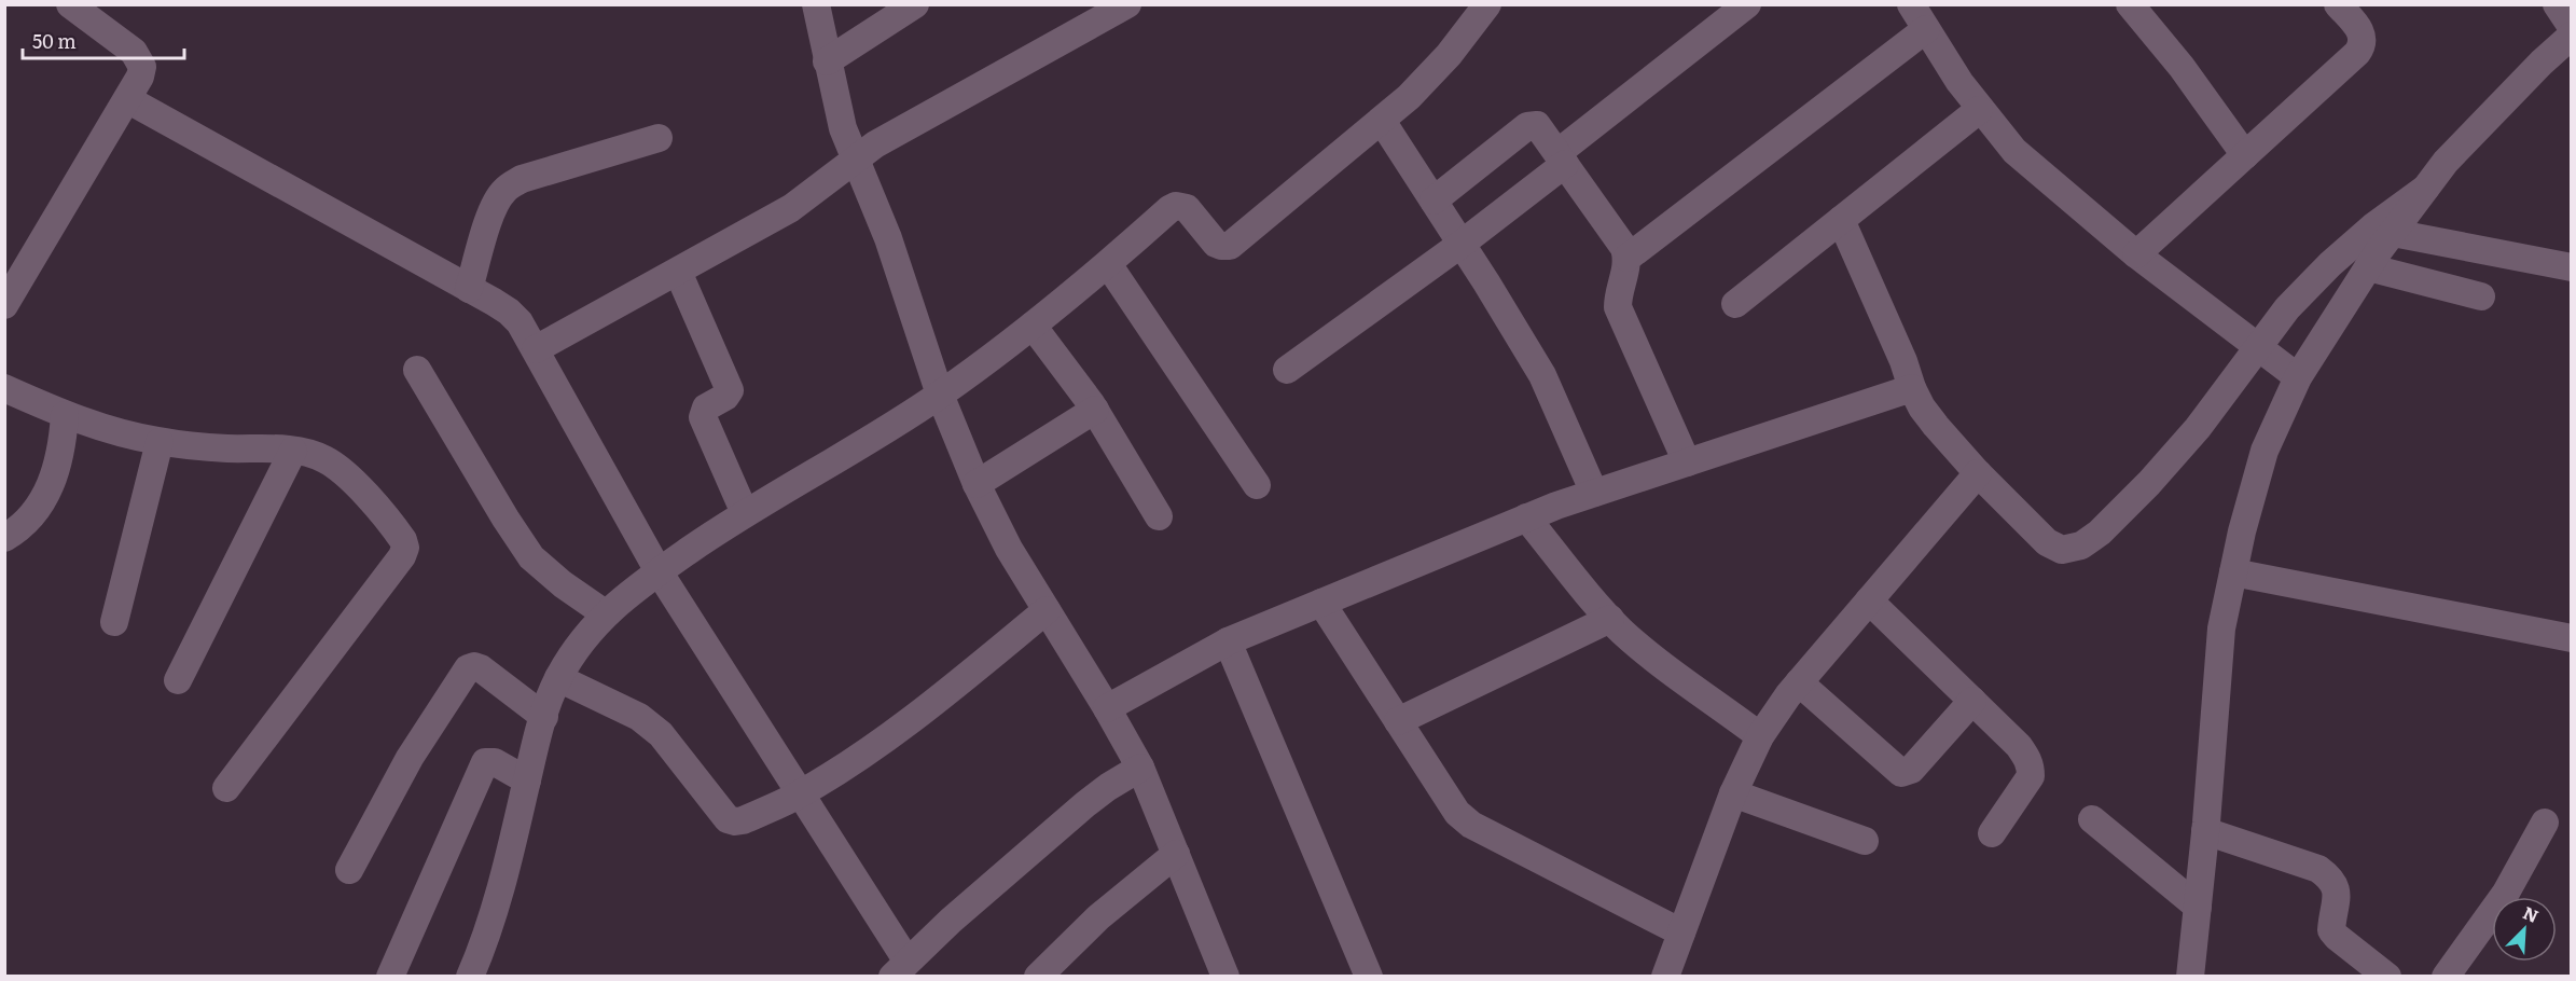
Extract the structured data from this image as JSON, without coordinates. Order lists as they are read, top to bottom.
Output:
{
  "scale_bar": "50 m",
  "north": "top right"
}
